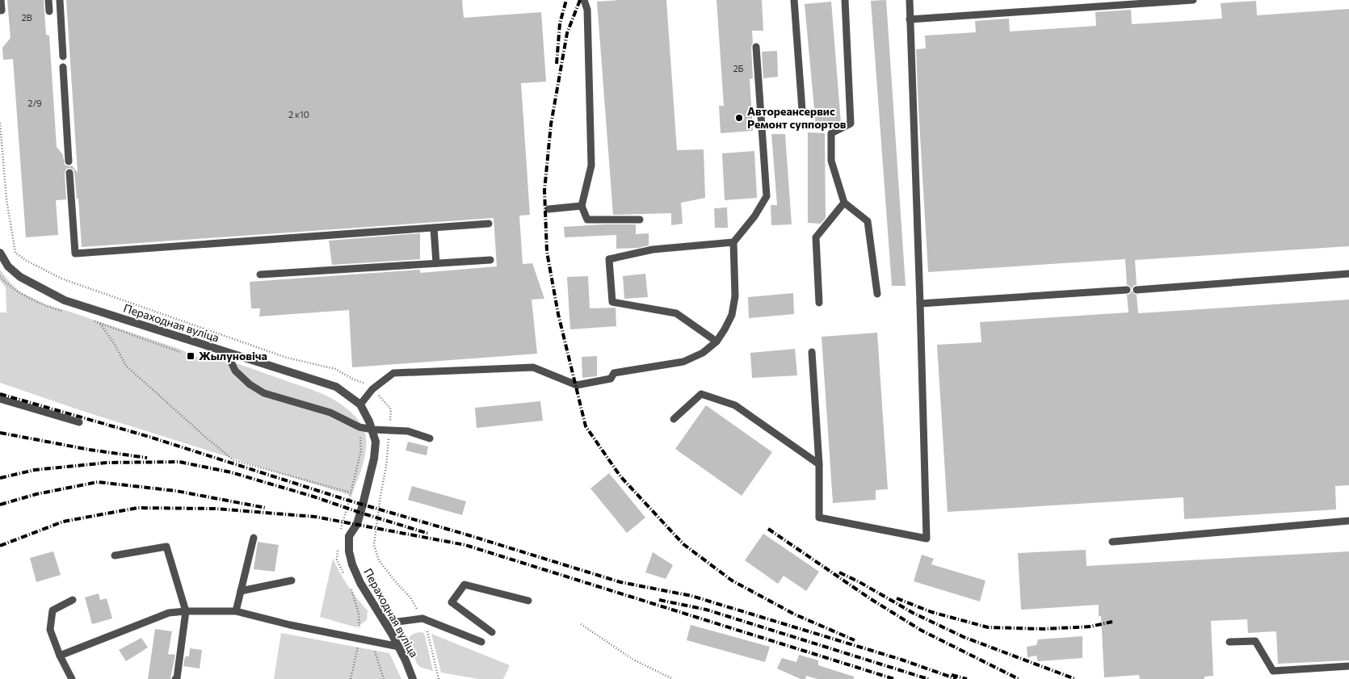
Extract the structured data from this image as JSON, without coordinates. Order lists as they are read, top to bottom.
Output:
{
  "streets": {
    "street": ["Пераходная вуліца"]
  },
  "places": {
    "other": ["Автореансервис Ремонт суппортов"],
    "transit": ["Жылуновіча"]
  },
  "house_numbers": [
    "2В",
    "2Б",
    "2/9",
    "2 к10"
  ]
}
